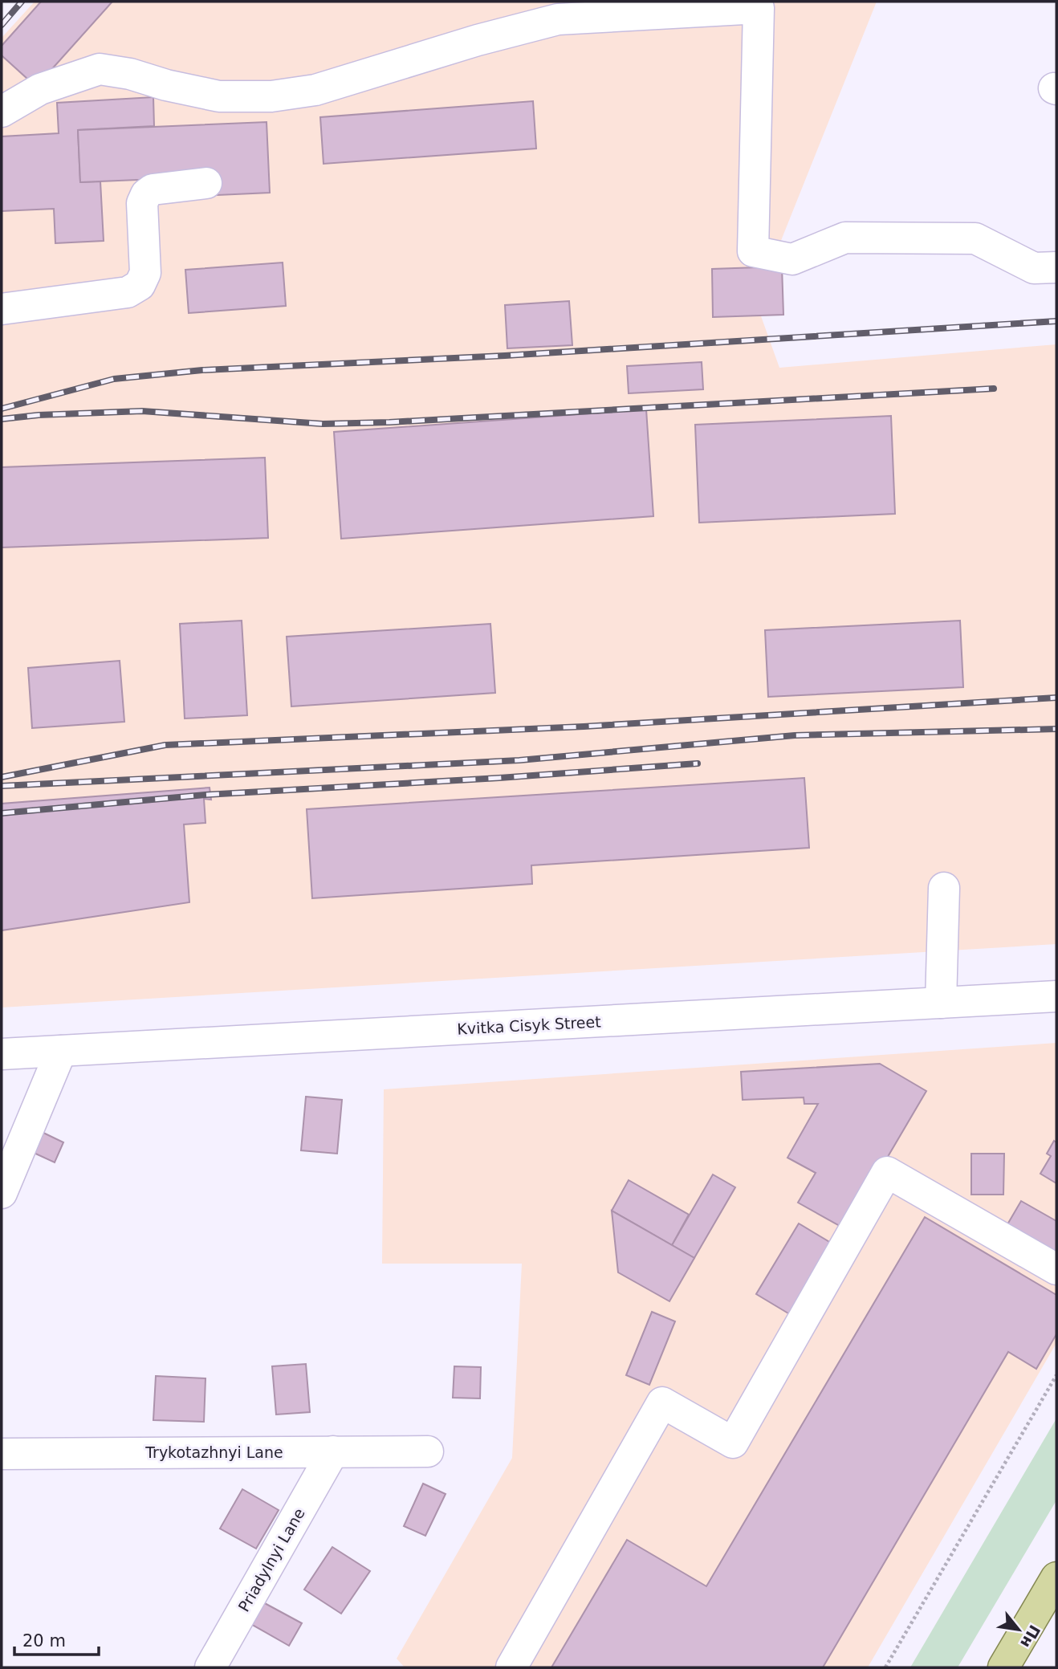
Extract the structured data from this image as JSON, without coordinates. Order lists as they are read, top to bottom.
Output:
{
  "streets": {
    "street": ["Kvitka Cisyk Street", "Trykotazhnyi Lane", "Priadylnyi Lane"]
  },
  "crossings": [
    ["Trykotazhnyi Lane", "Priadylnyi Lane"]
  ],
  "scale_bar": "20 m",
  "north": "bottom right"
}
